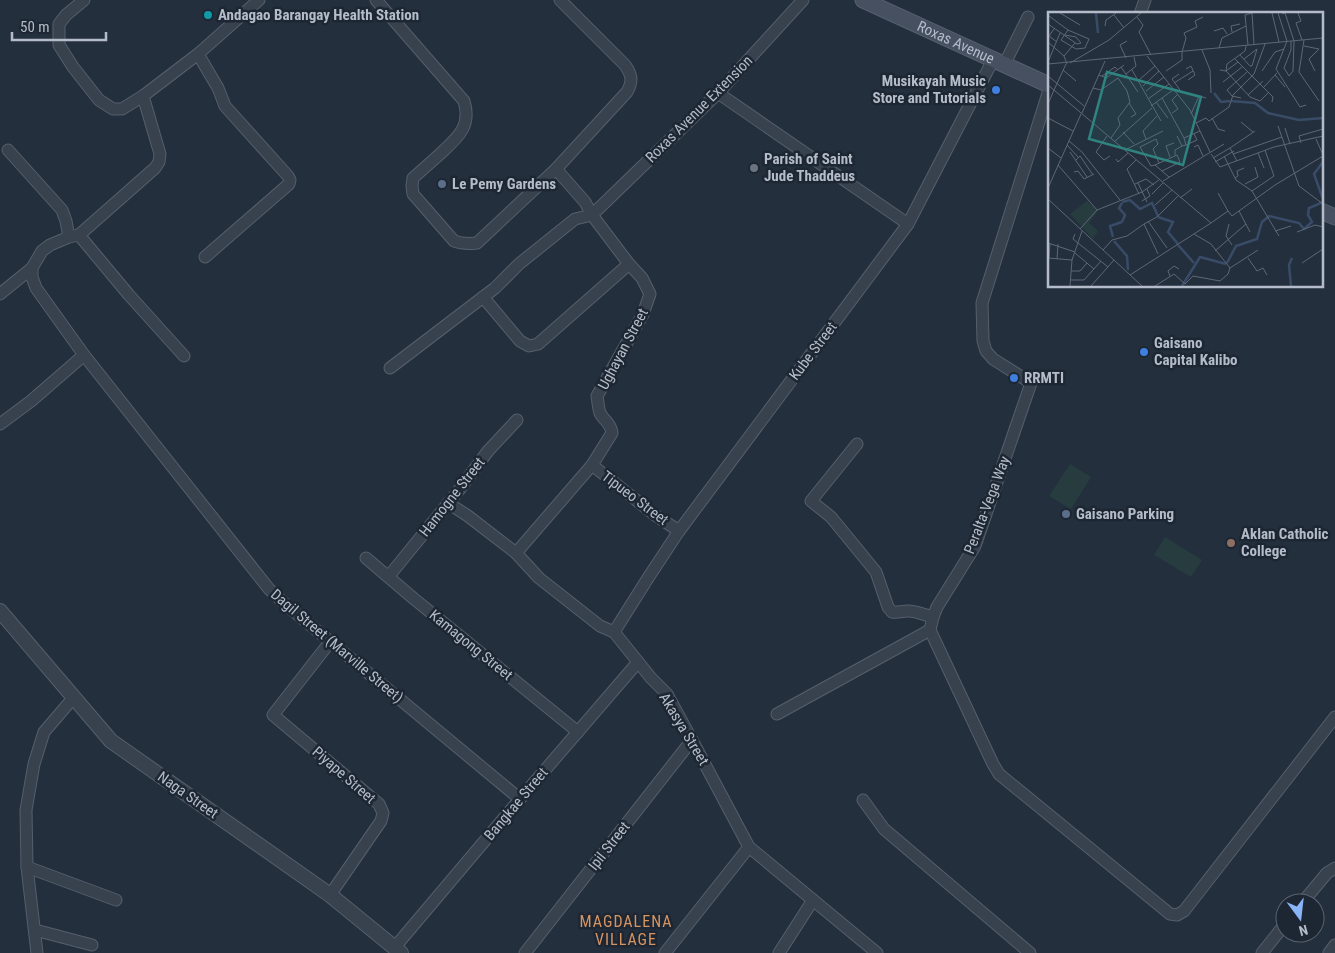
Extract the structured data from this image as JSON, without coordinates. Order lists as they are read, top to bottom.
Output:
{
  "streets": {
    "main road": ["Roxas Avenue"],
    "street": [
      "Roxas Avenue Extension",
      "Ughayan Street",
      "Kube Street",
      "Hamogne Street",
      "Tipueo Street",
      "Peralta-Vega Way",
      "Kamagong Street",
      "Dagil Street (Marville Street)",
      "Akasya Street",
      "Piyape Street",
      "Naga Street",
      "Bangkae Street",
      "Ipil Street"
    ]
  },
  "crossings": [
    ["Roxas Avenue", "Kube Street"],
    ["Roxas Avenue Extension", "Ughayan Street"],
    ["Ughayan Street", "Tipueo Street"],
    ["Ughayan Street", "Akasya Street"],
    ["Kube Street", "Tipueo Street"],
    ["Kube Street", "Akasya Street"],
    ["Hamogne Street", "Kamagong Street"],
    ["Hamogne Street", "Akasya Street"],
    ["Kamagong Street", "Bangkae Street"],
    ["Dagil Street (Marville Street)", "Piyape Street"],
    ["Dagil Street (Marville Street)", "Bangkae Street"],
    ["Akasya Street", "Bangkae Street"],
    ["Akasya Street", "Ipil Street"],
    ["Piyape Street", "Naga Street"],
    ["Naga Street", "Bangkae Street"]
  ],
  "districts": ["MAGDALENA VILLAGE"],
  "places": [
    "Andagao Barangay Health Station",
    "Musikayah Music Store and Tutorials",
    "Parish of Saint Jude Thaddeus",
    "Le Pemy Gardens",
    "Gaisano Capital Kalibo",
    "RRMTI",
    "Gaisano Parking",
    "Aklan Catholic College"
  ],
  "scale_bar": "50 m",
  "north": "bottom"
}
